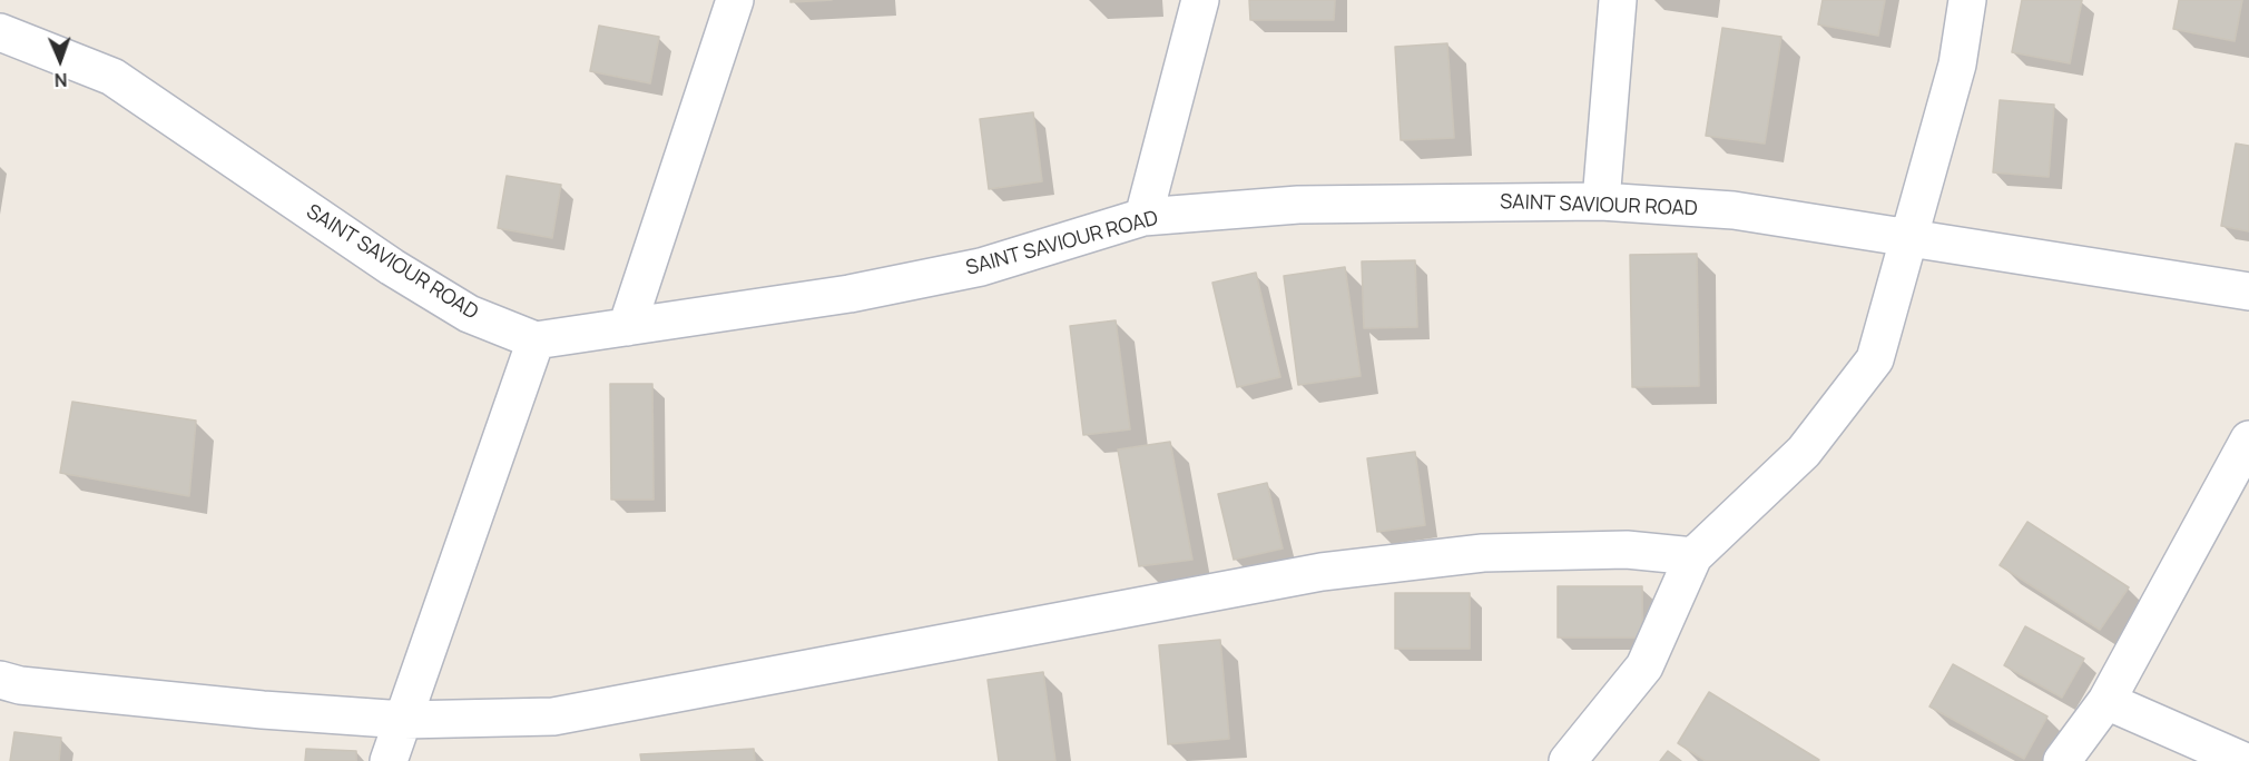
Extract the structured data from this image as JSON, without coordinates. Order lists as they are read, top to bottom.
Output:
{
  "streets": {
    "street": ["SAINT SAVIOUR ROAD"]
  },
  "north": "bottom"
}
